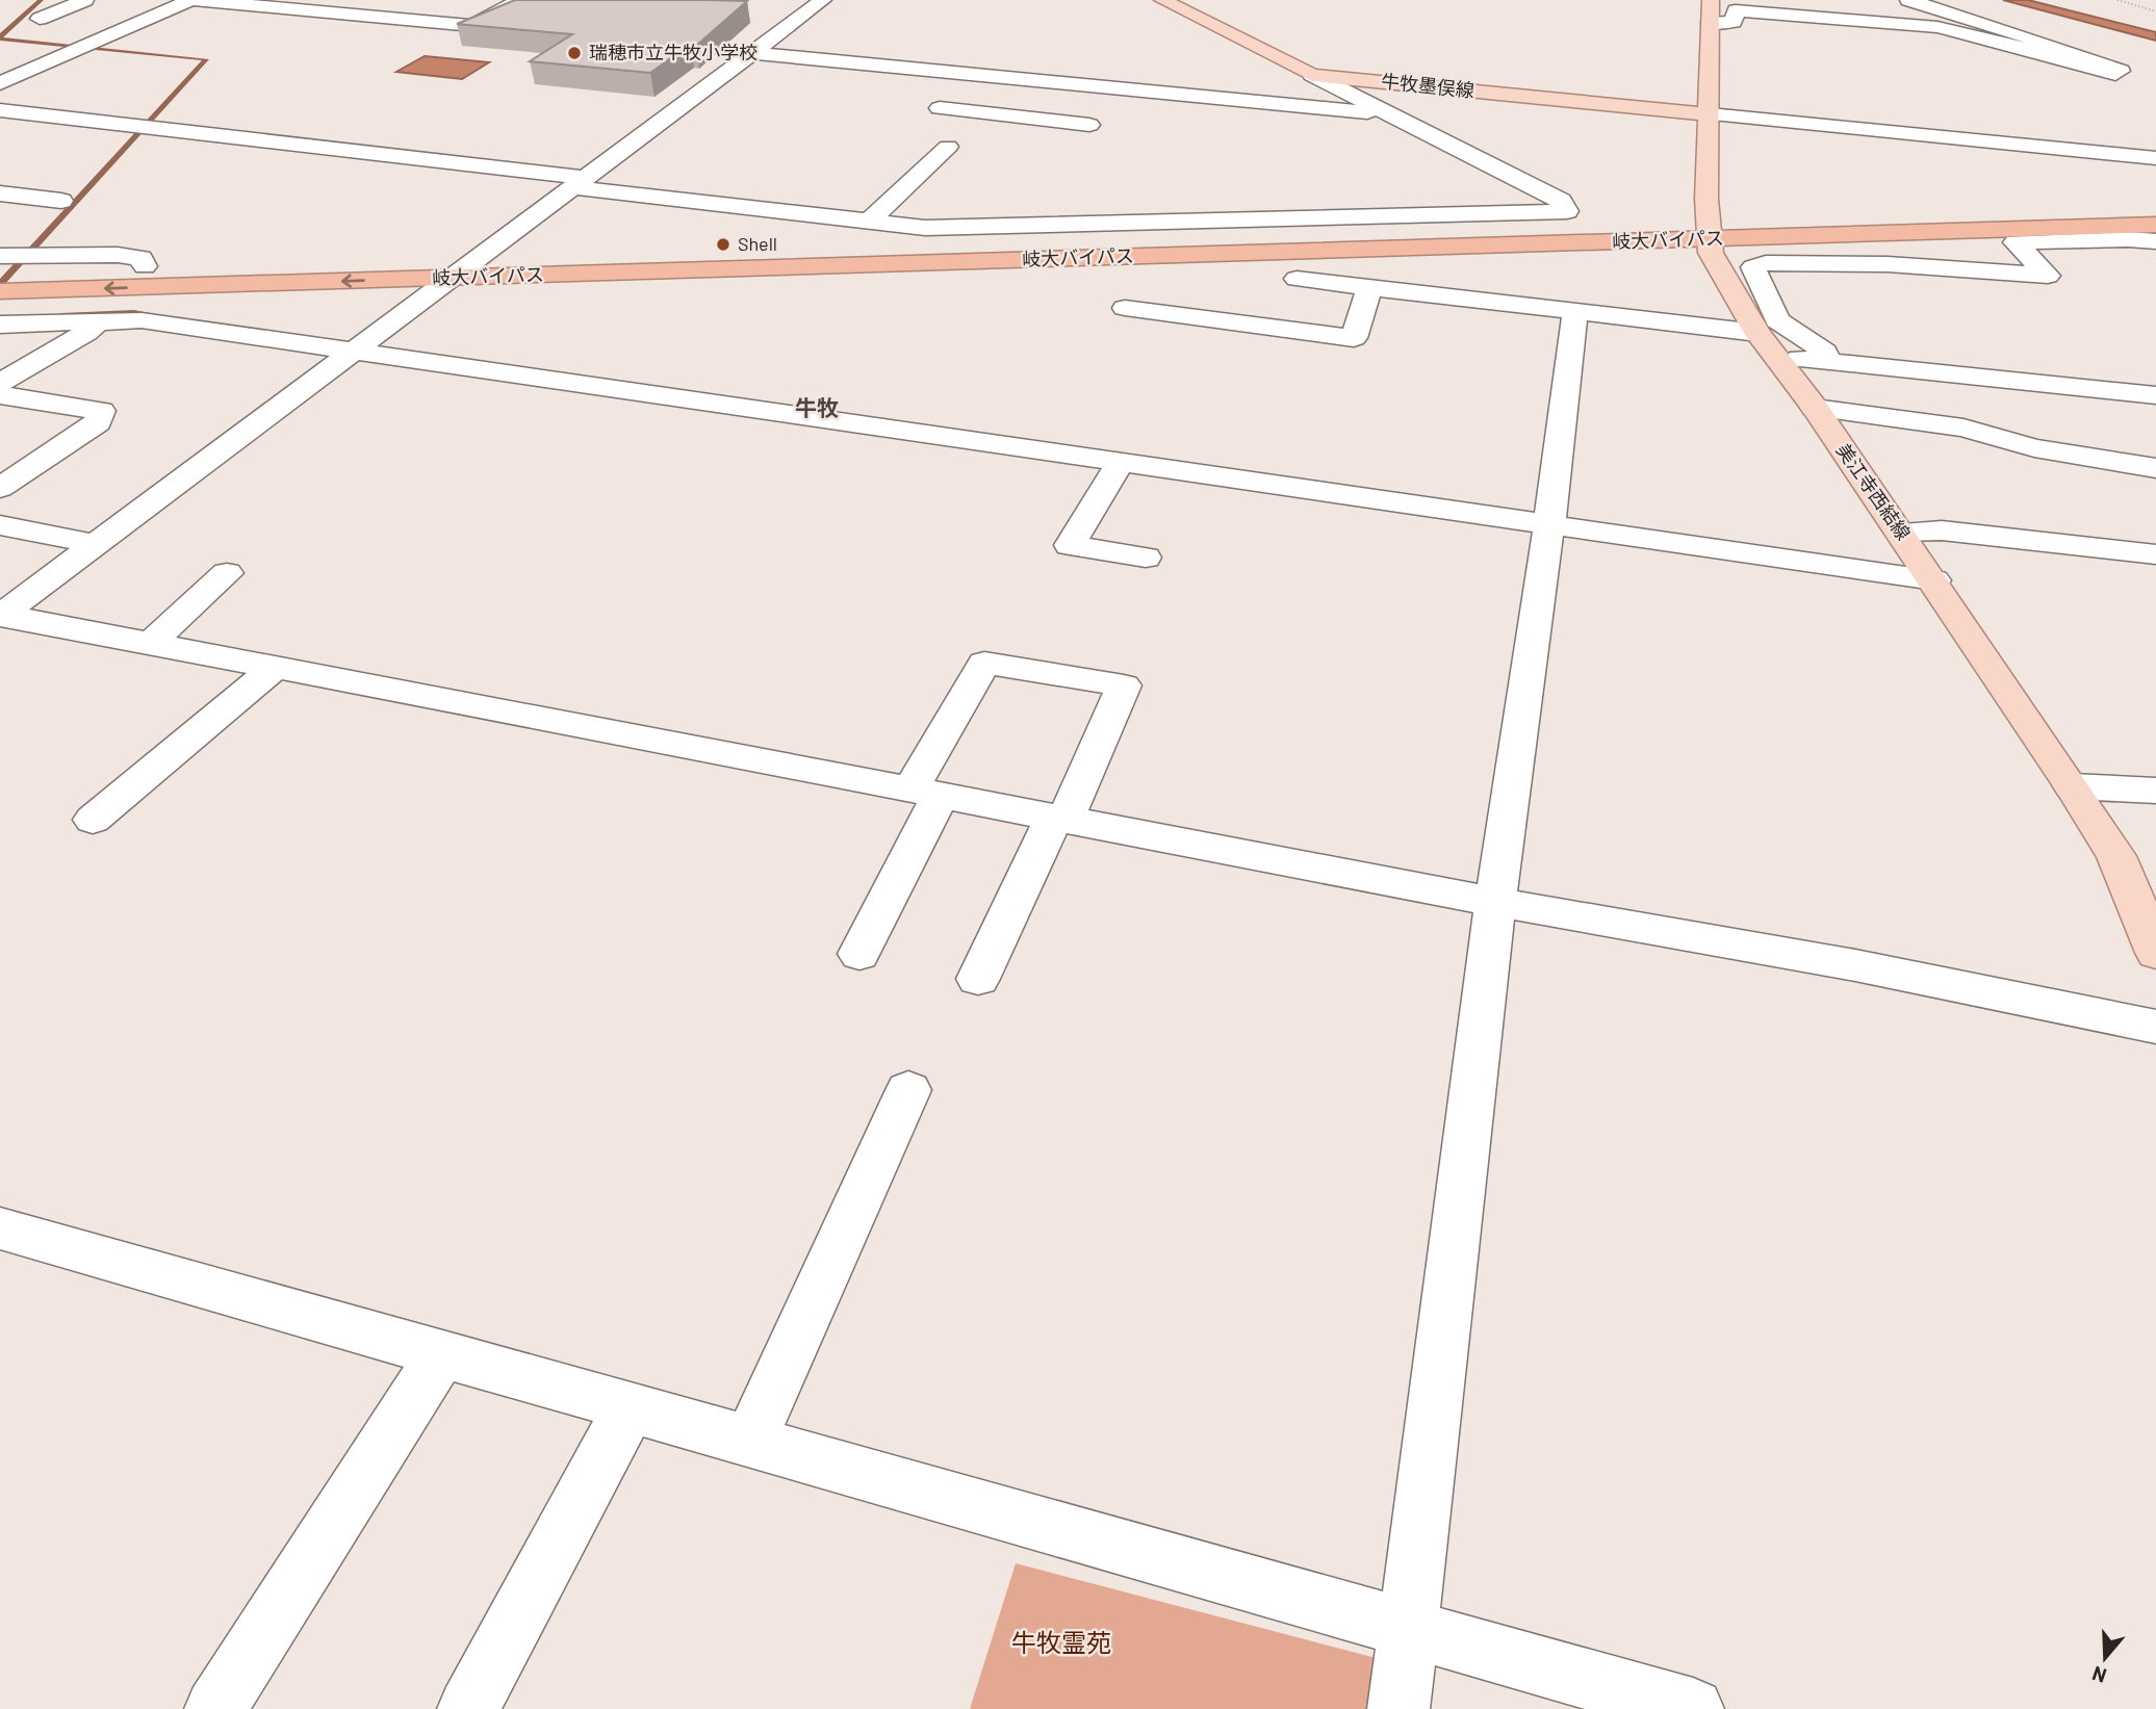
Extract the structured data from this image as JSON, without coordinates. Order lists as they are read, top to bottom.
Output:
{
  "streets": {
    "highway": ["岐大バイパス"],
    "main road": ["牛牧墨俣線", "美江寺西結線"]
  },
  "crossings": [
    ["牛牧墨俣線", "美江寺西結線"],
    ["岐大バイパス", "美江寺西結線"]
  ],
  "districts": ["牛牧"],
  "parks": ["牛牧霊苑"],
  "places": ["瑞穂市立牛牧小学校", "Shell"],
  "north": "bottom"
}
